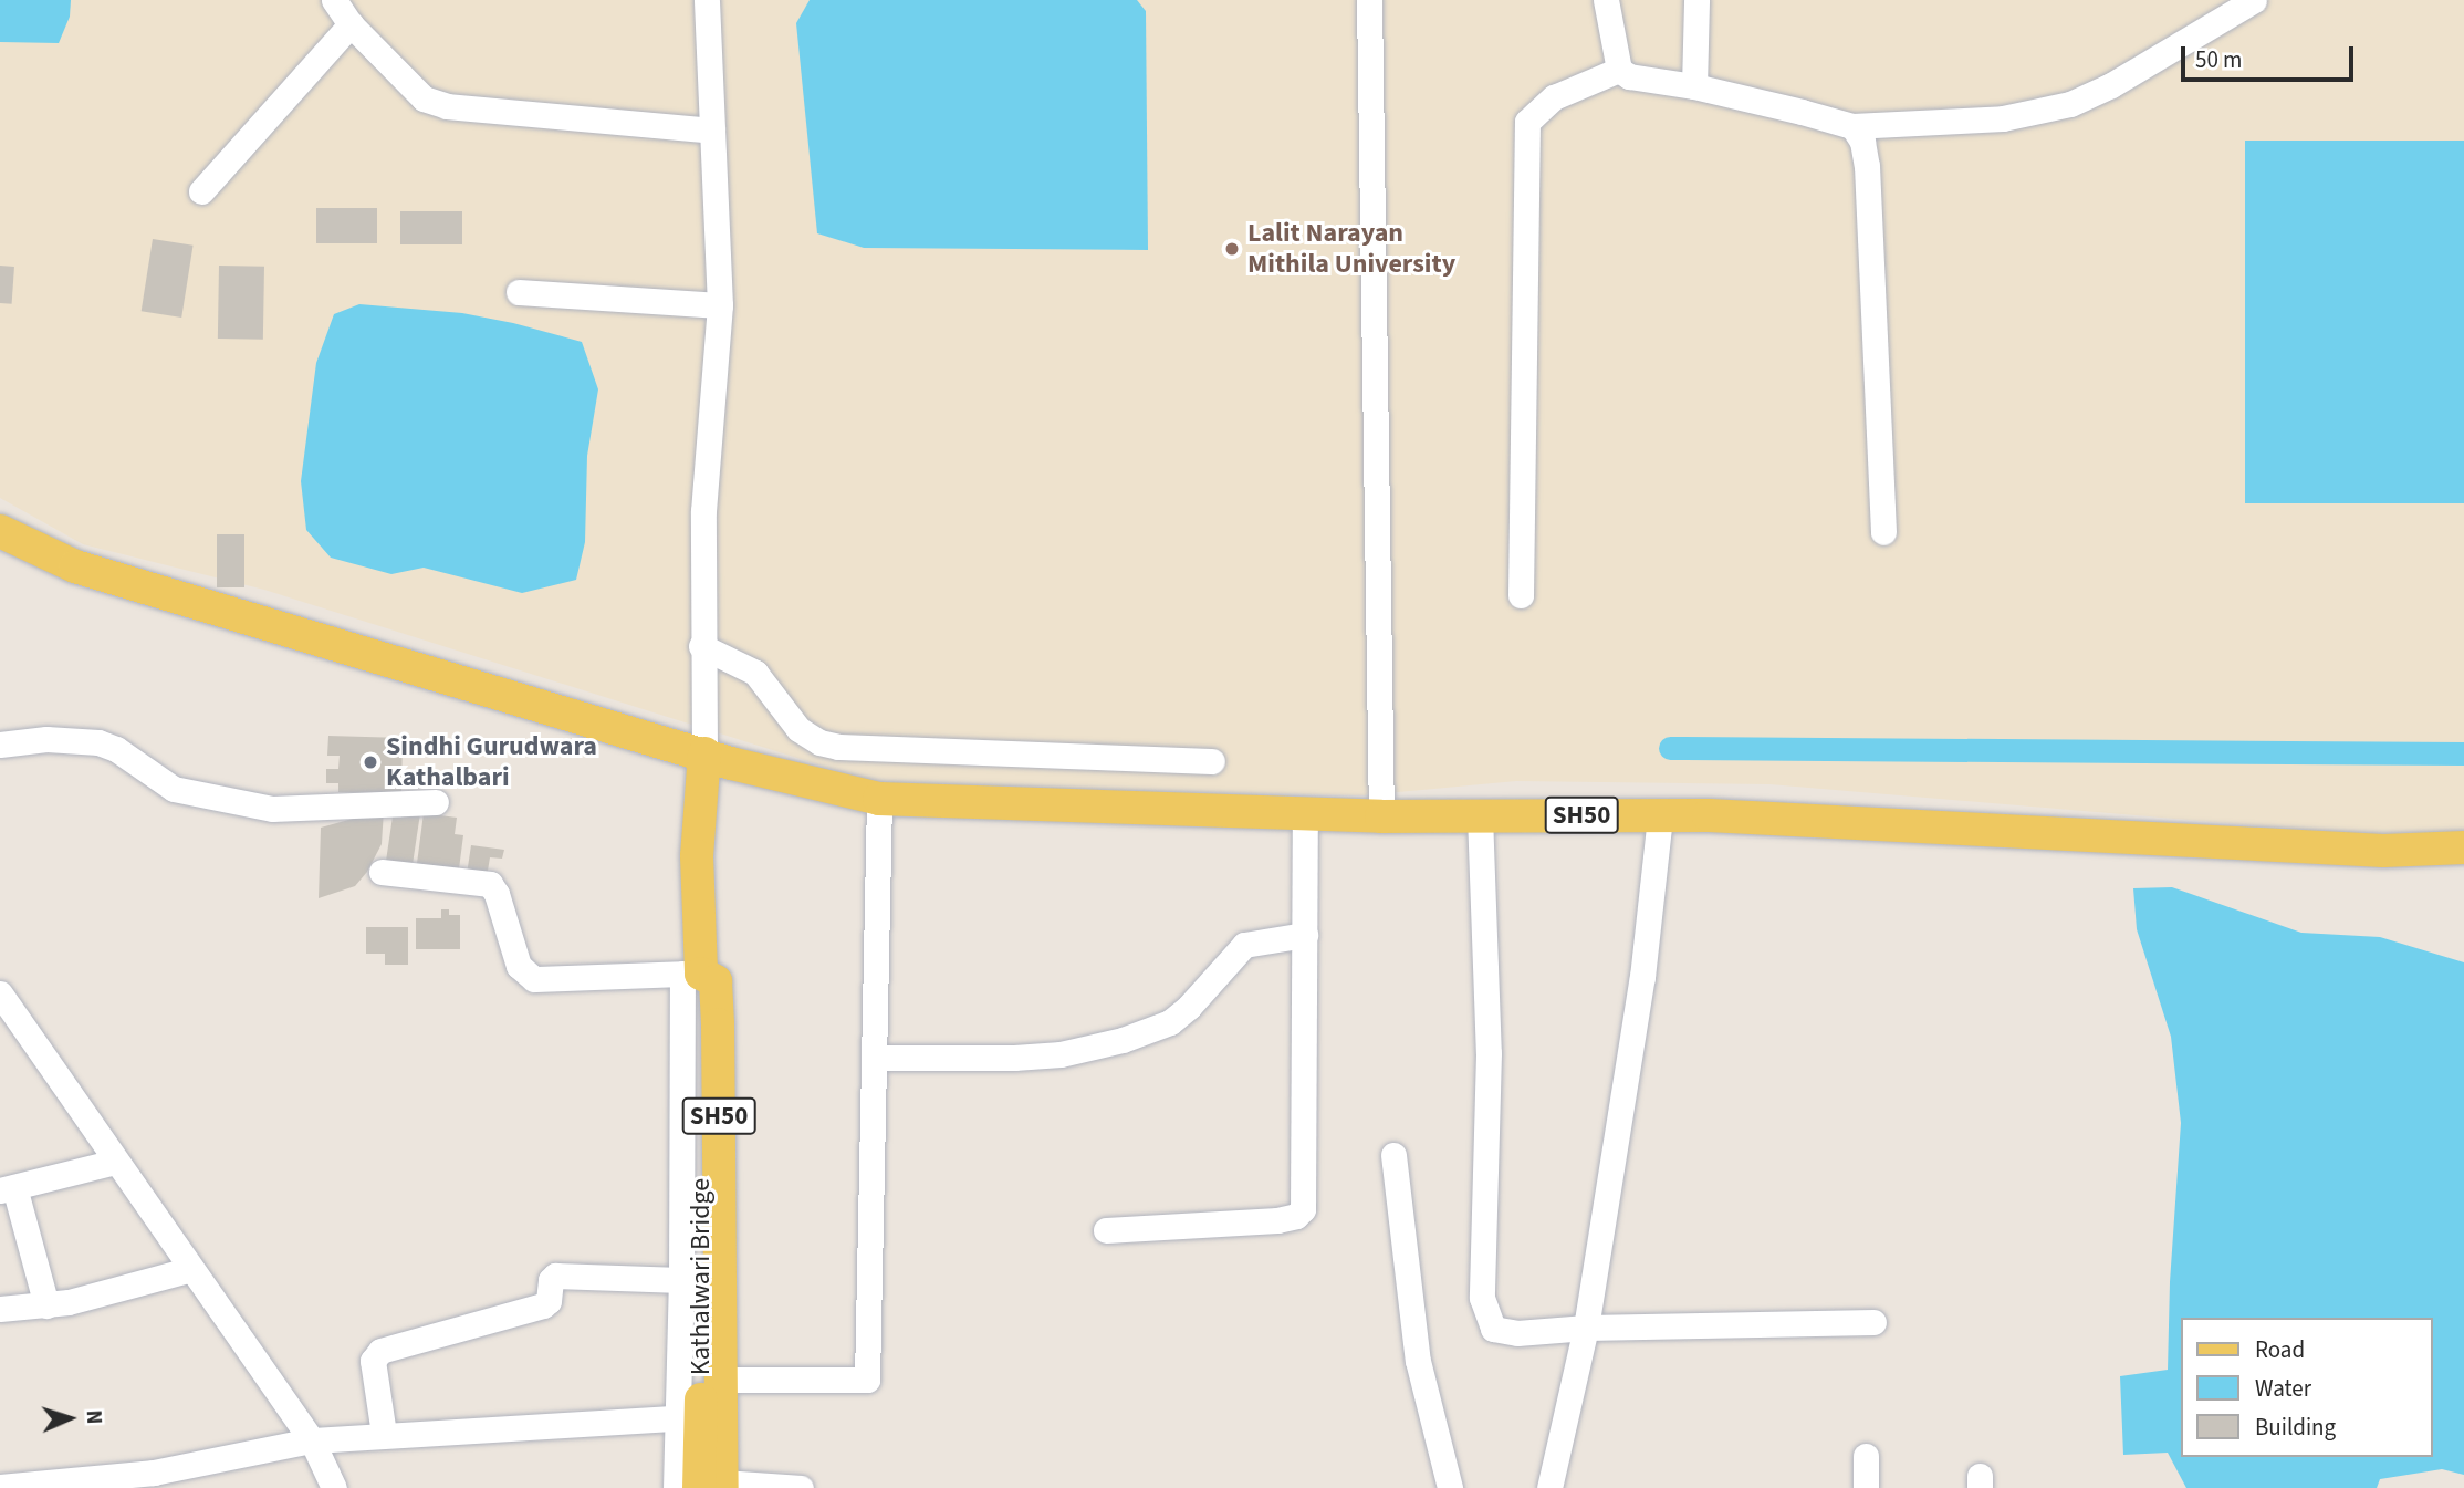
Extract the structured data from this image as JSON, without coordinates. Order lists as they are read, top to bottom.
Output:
{
  "streets": {
    "main road": ["SH50", "Kathalwari Bridge"]
  },
  "crossings": [
    ["SH50", "Kathalwari Bridge"]
  ],
  "places": ["Lalit Narayan Mithila University", "Sindhi Gurudwara Kathalbari"],
  "legend": ["Road", "Water", "Building"],
  "scale_bar": "50 m",
  "north": "right"
}
